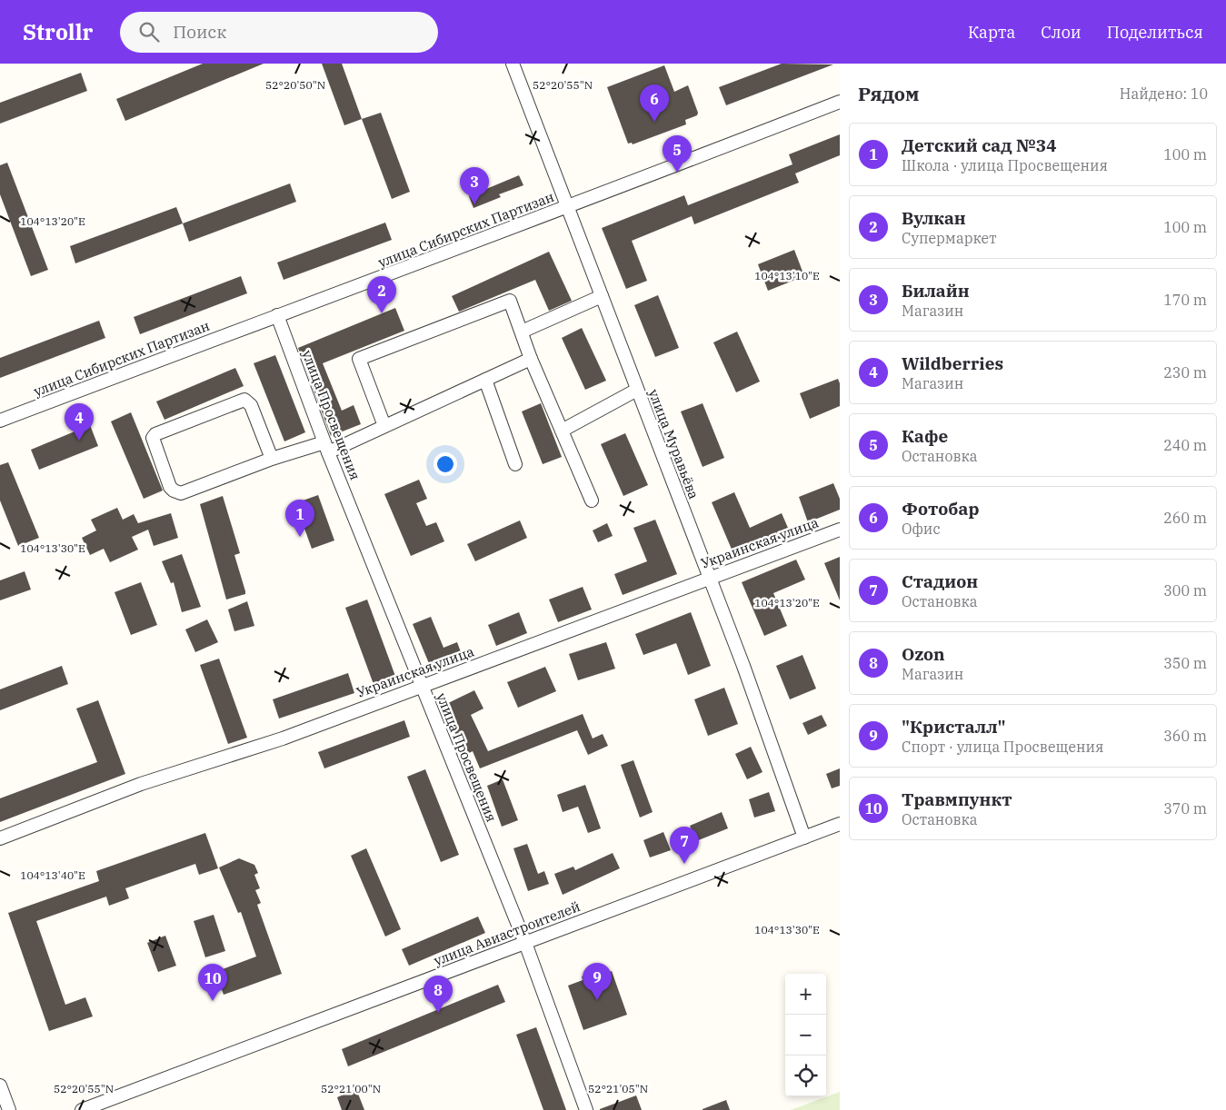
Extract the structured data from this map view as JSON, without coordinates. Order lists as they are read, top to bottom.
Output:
{
  "streets": {
    "street": [
      "улица Сибирских Партизан",
      "улица Просвещения",
      "улица Муравьёва",
      "Украинская улица",
      "улица Авиастроителей"
    ]
  },
  "crossings": [
    ["улица Сибирских Партизан", "улица Просвещения"],
    ["улица Сибирских Партизан", "улица Муравьёва"],
    ["улица Просвещения", "Украинская улица"],
    ["улица Просвещения", "улица Авиастроителей"],
    ["улица Муравьёва", "Украинская улица"],
    ["улица Муравьёва", "улица Авиастроителей"]
  ],
  "page": {
    "header": "Strollr",
    "search": "Поиск",
    "nav": ["Карта", "Слои", "Поделиться"],
    "heading": ["Рядом", "Найдено: 10"],
    "pins": [
      "6",
      "5",
      "3",
      "2",
      "4",
      "1",
      "7",
      "9",
      "10",
      "8"
    ],
    "list": [
      {
        "mark": "1",
        "name": "Детский сад №34",
        "note": "Школа · улица Просвещения",
        "value": "100 m"
      },
      {
        "mark": "2",
        "name": "Вулкан",
        "note": "Супермаркет",
        "value": "100 m"
      },
      {
        "mark": "3",
        "name": "Билайн",
        "note": "Магазин",
        "value": "170 m"
      },
      {
        "mark": "4",
        "name": "Wildberries",
        "note": "Магазин",
        "value": "230 m"
      },
      {
        "mark": "5",
        "name": "Кафе",
        "note": "Остановка",
        "value": "240 m"
      },
      {
        "mark": "6",
        "name": "Фотобар",
        "note": "Офис",
        "value": "260 m"
      },
      {
        "mark": "7",
        "name": "Стадион",
        "note": "Остановка",
        "value": "300 m"
      },
      {
        "mark": "8",
        "name": "Ozon",
        "note": "Магазин",
        "value": "350 m"
      },
      {
        "mark": "9",
        "name": "\"Кристалл\"",
        "note": "Спорт · улица Просвещения",
        "value": "360 m"
      },
      {
        "mark": "10",
        "name": "Травмпункт",
        "note": "Остановка",
        "value": "370 m"
      }
    ],
    "map_buttons": ["+", "−"]
  },
  "coordinates": [
    "52°20'50\"N",
    "52°20'55\"N",
    "104°13'20\"E",
    "104°13'10\"E",
    "104°13'30\"E",
    "104°13'40\"E",
    "52°21'00\"N",
    "52°21'05\"N"
  ]
}
